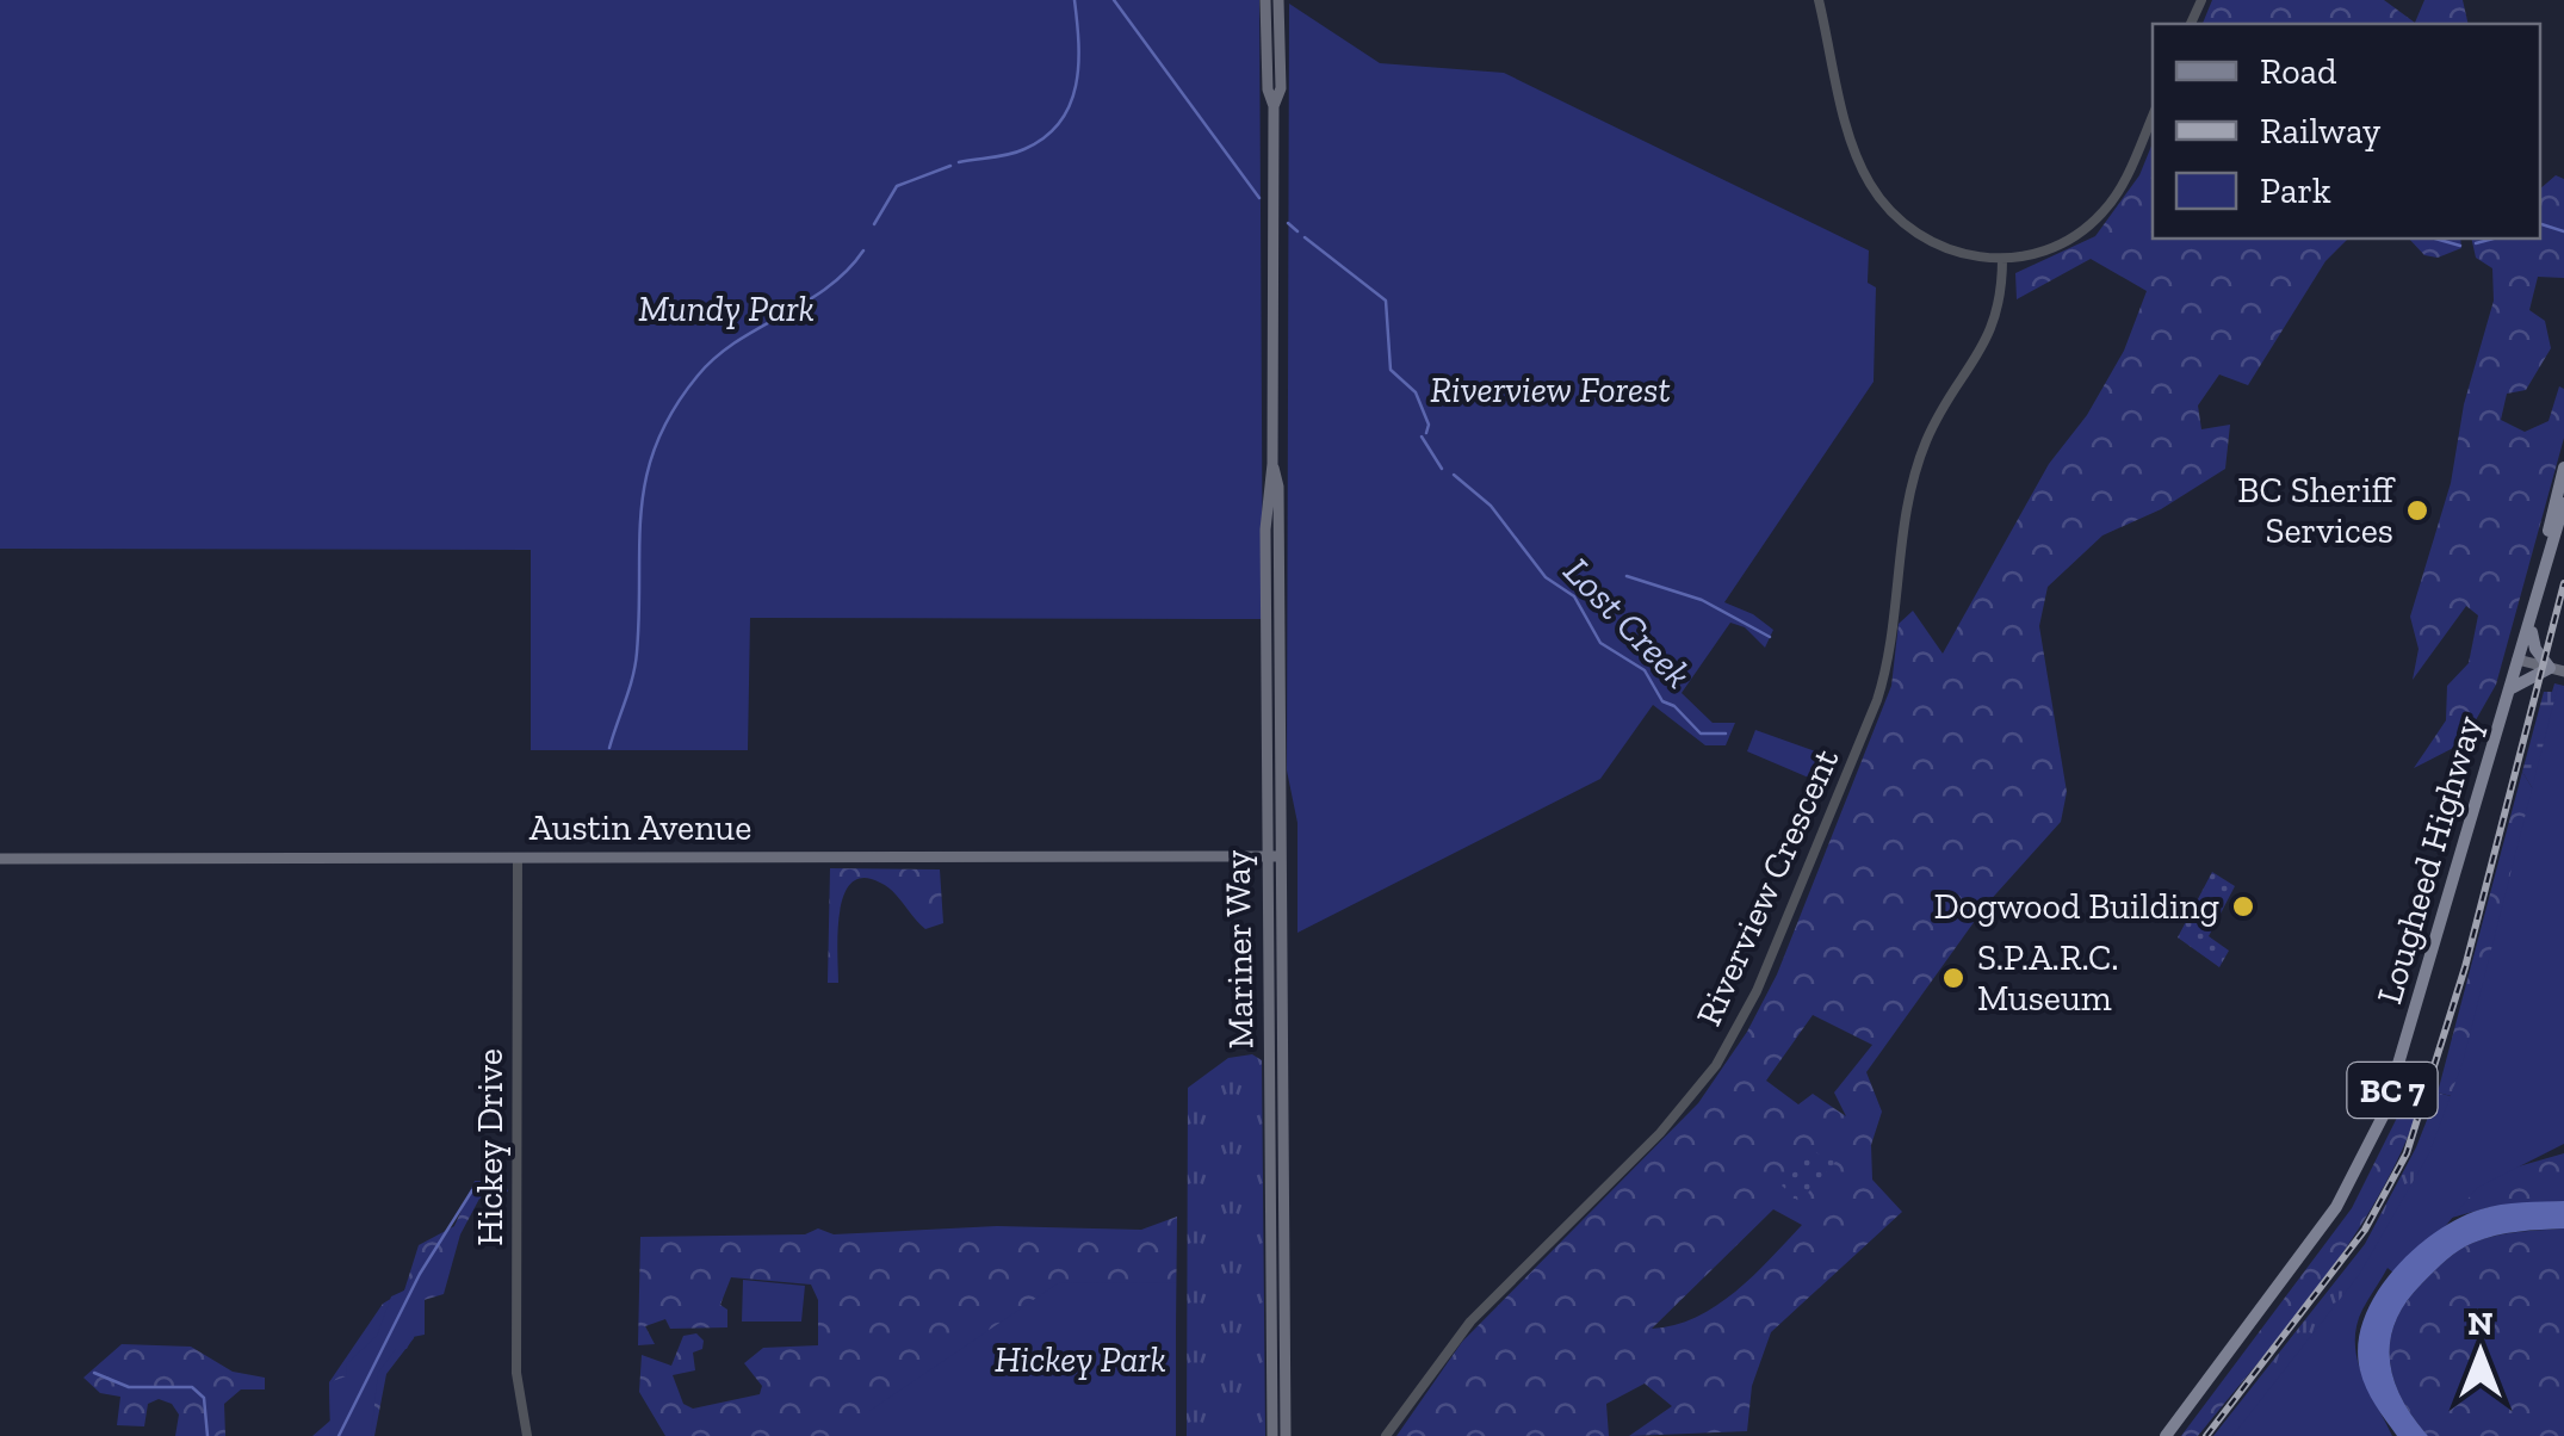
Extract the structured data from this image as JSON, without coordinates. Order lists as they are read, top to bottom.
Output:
{
  "streets": {
    "main road": [
      "Austin Avenue",
      "Lougheed Highway",
      "Mariner Way",
      "BC 7"
    ],
    "street": ["Riverview Crescent", "Hickey Drive"]
  },
  "crossings": [
    ["Austin Avenue", "Mariner Way"],
    ["Austin Avenue", "Hickey Drive"]
  ],
  "water": ["Lost Creek"],
  "parks": ["Mundy Park", "Riverview Forest", "Hickey Park"],
  "places": ["BC Sheriff Services", "Dogwood Building", "S.P.A.R.C. Museum"],
  "legend": ["Road", "Railway", "Park"],
  "north": "top"
}
